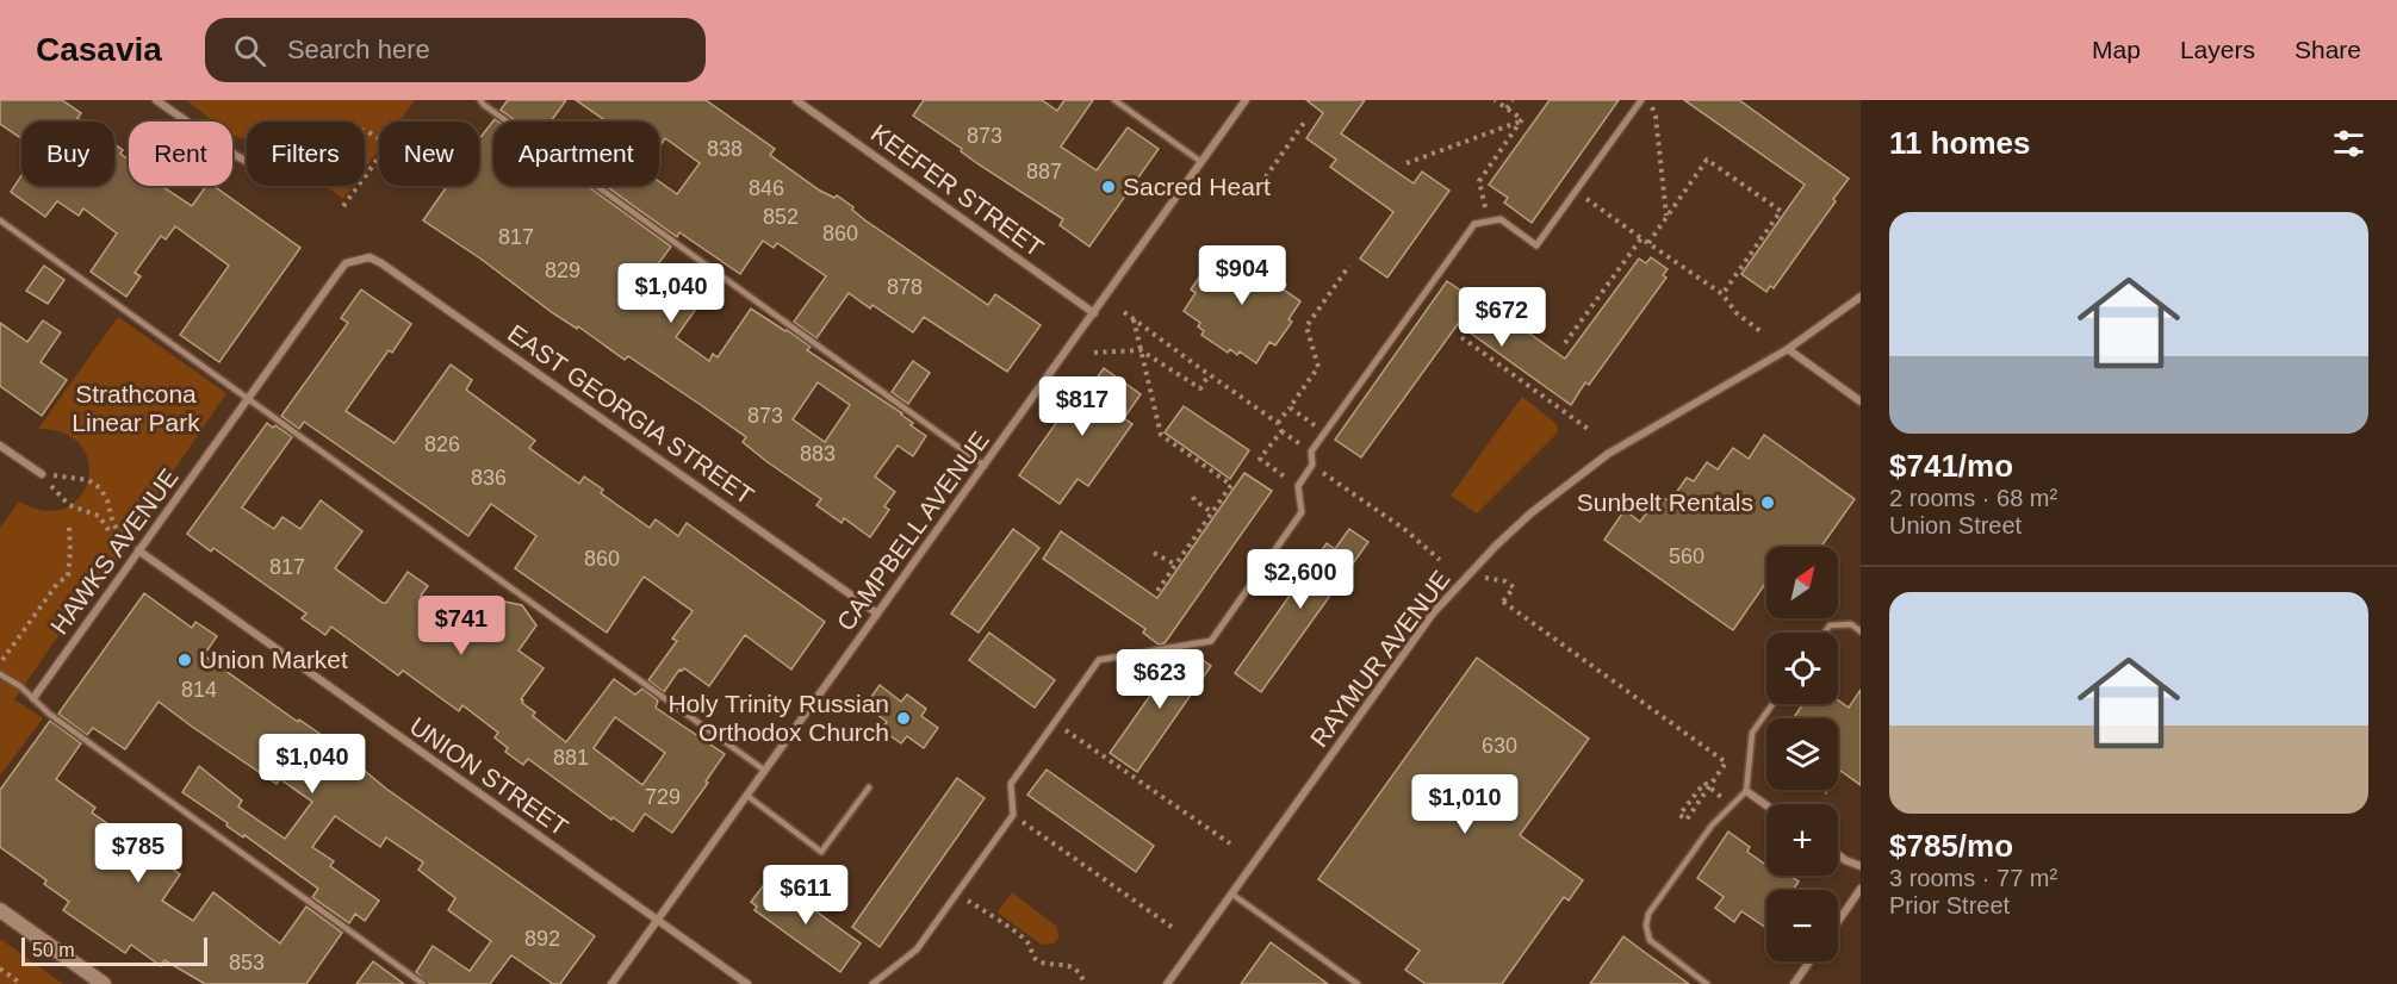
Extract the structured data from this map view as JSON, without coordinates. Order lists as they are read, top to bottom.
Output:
{
  "streets": {
    "street": [
      "KEEFER STREET",
      "EAST GEORGIA STREET",
      "CAMPBELL AVENUE",
      "HAWKS AVENUE",
      "RAYMUR AVENUE",
      "UNION STREET"
    ]
  },
  "crossings": [
    ["KEEFER STREET", "CAMPBELL AVENUE"],
    ["EAST GEORGIA STREET", "CAMPBELL AVENUE"],
    ["EAST GEORGIA STREET", "HAWKS AVENUE"],
    ["CAMPBELL AVENUE", "UNION STREET"],
    ["HAWKS AVENUE", "UNION STREET"]
  ],
  "parks": ["Strathcona Linear Park"],
  "places": [
    "Sacred Heart",
    "Sunbelt Rentals",
    "Union Market",
    "Holy Trinity Russian Orthodox Church"
  ],
  "house_numbers": [
    "873",
    "838",
    "887",
    "846",
    "852",
    "860",
    "817",
    "829",
    "878",
    "873",
    "826",
    "883",
    "836",
    "560",
    "860",
    "817",
    "814",
    "630",
    "881",
    "729",
    "892",
    "853"
  ],
  "scale_bar": "50 m",
  "north": "top right",
  "page": {
    "header": "Casavia",
    "search": "Search here",
    "nav": ["Map", "Layers", "Share"],
    "heading": "11 homes",
    "chip": [
      "Buy",
      "Rent",
      "Filters",
      "New",
      "Apartment"
    ],
    "list": [
      {
        "name": "$741/mo",
        "note": "2 rooms · 68 m² · Union Street"
      },
      {
        "name": "$785/mo",
        "note": "3 rooms · 77 m² · Prior Street"
      }
    ],
    "price": [
      "$904",
      "$1,040",
      "$672",
      "$817",
      "$2,600",
      "$741",
      "$623",
      "$1,040",
      "$1,010",
      "$785",
      "$611"
    ],
    "map_buttons": ["+", "−"],
    "scale": "50 m"
  }
}
